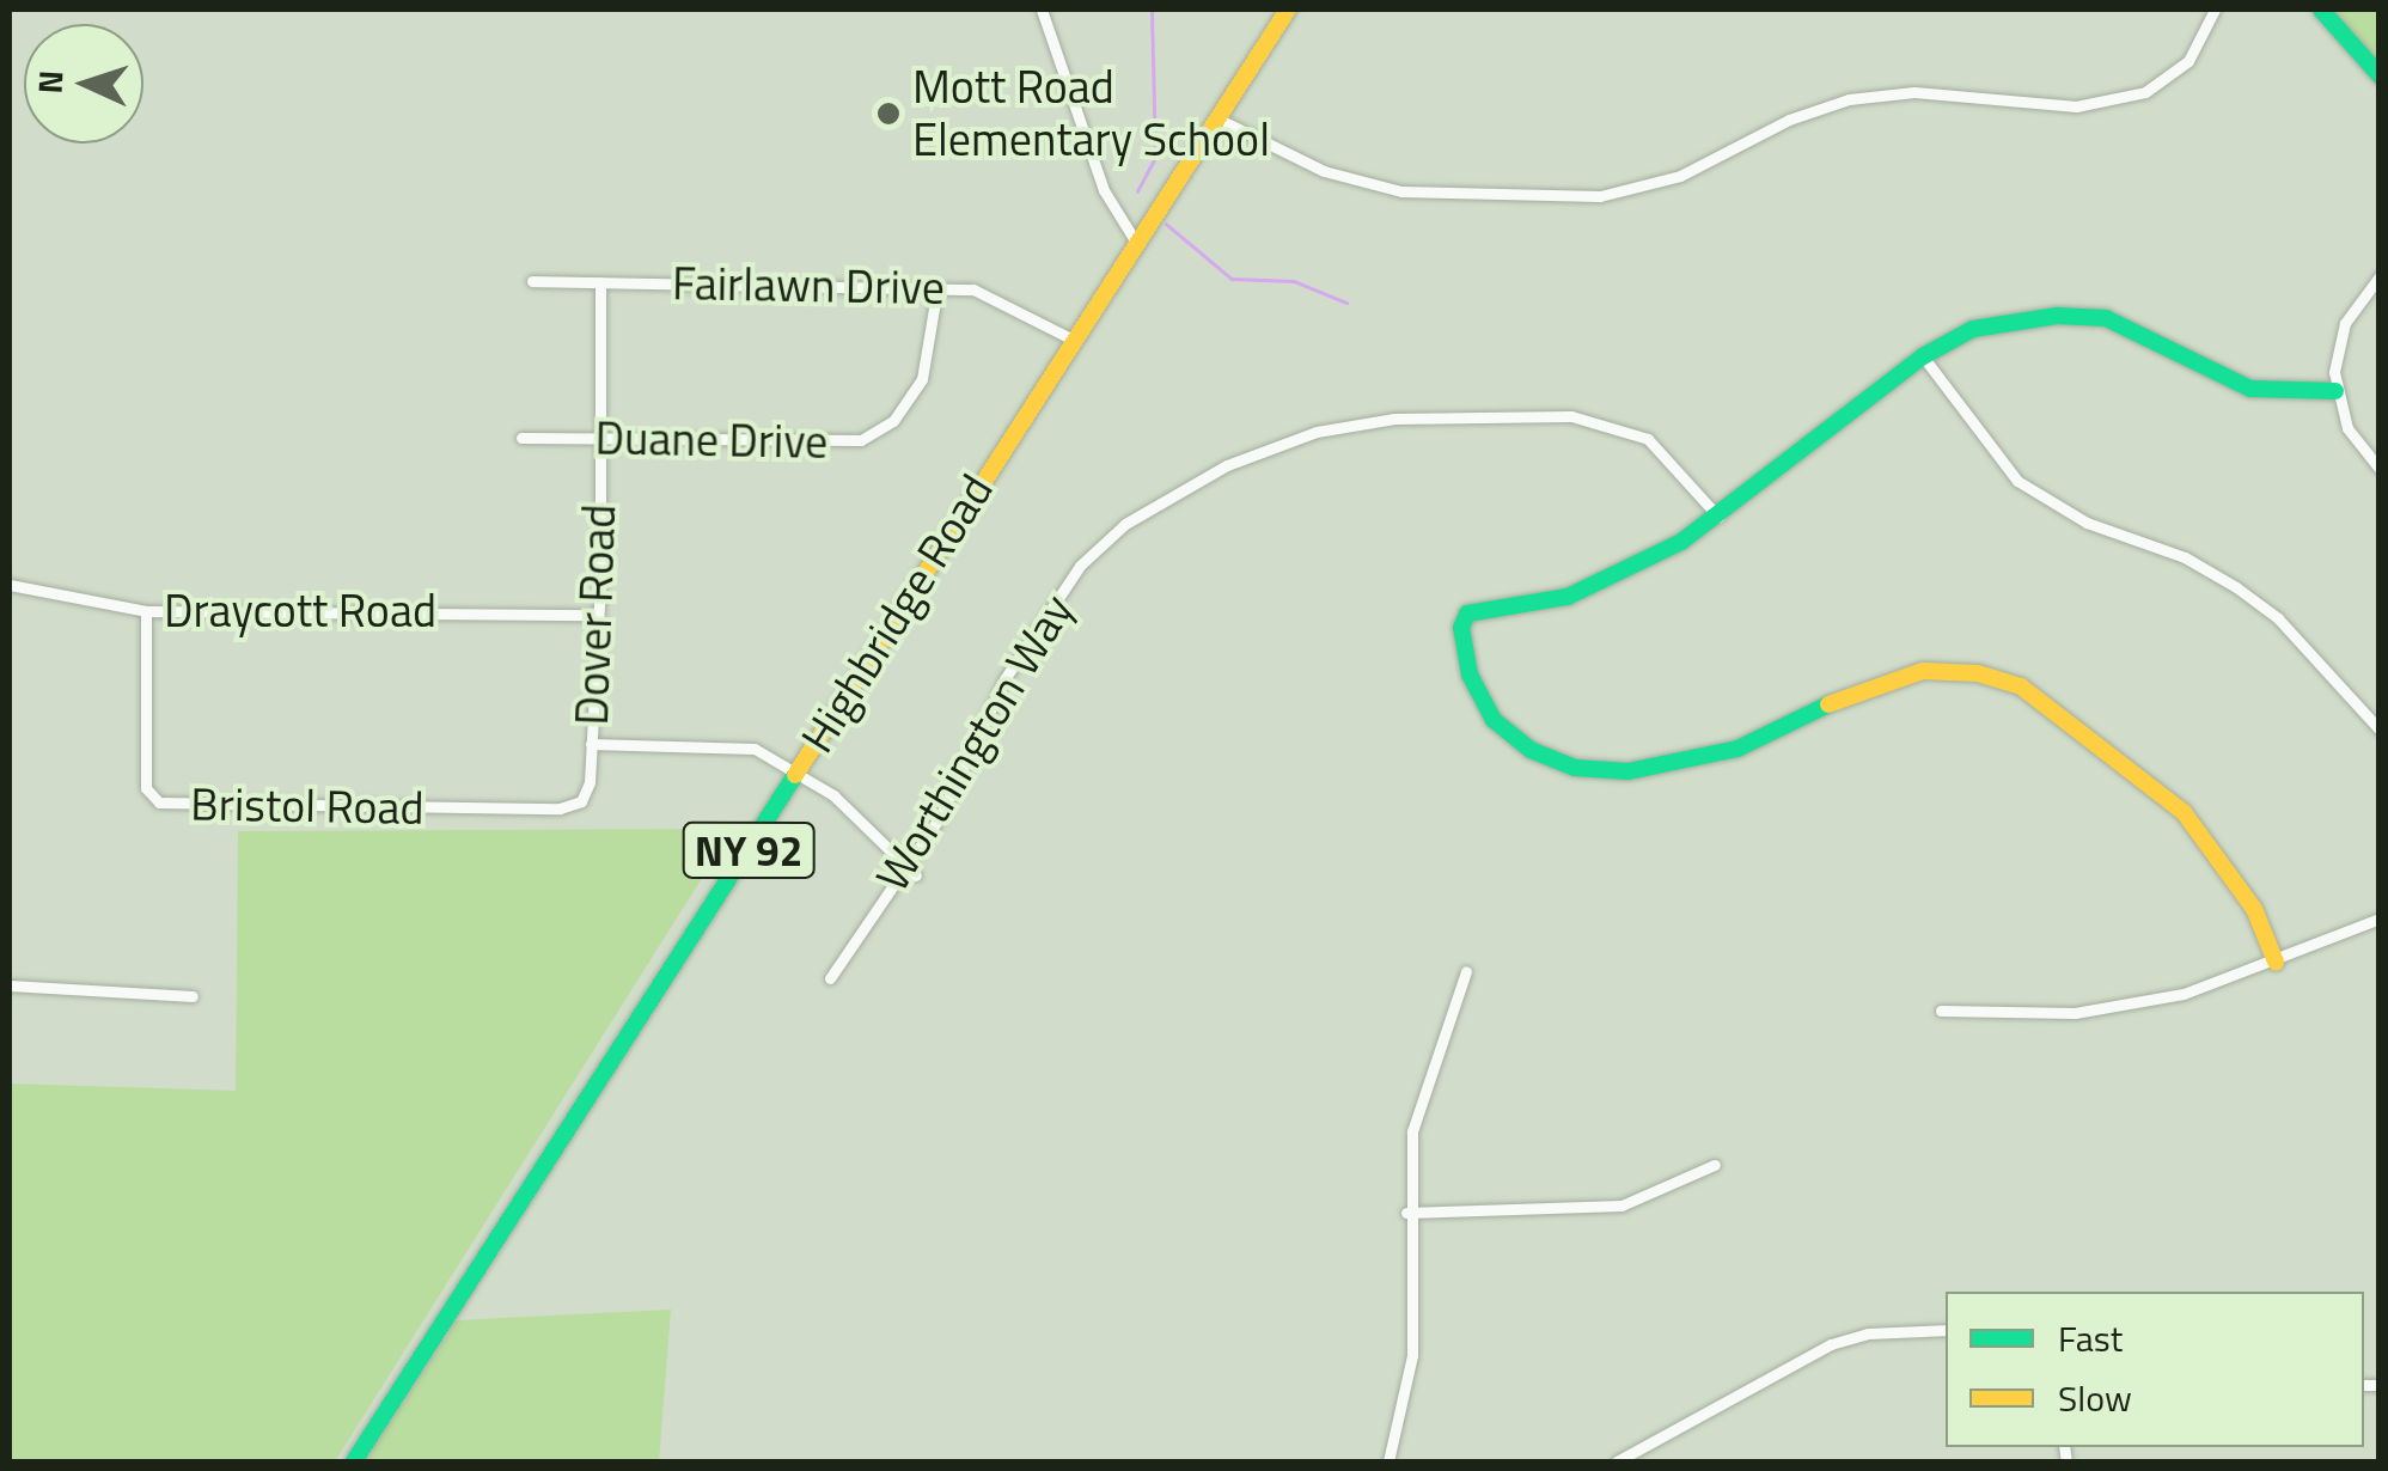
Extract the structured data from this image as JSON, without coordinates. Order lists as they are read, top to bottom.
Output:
{
  "streets": {
    "main road": ["Highbridge Road", "NY 92"],
    "street": [
      "Fairlawn Drive",
      "Duane Drive",
      "Draycott Road",
      "Dover Road",
      "Worthington Way",
      "Bristol Road"
    ]
  },
  "crossings": [
    ["Fairlawn Drive", "Duane Drive"],
    ["Fairlawn Drive", "Highbridge Road"],
    ["Fairlawn Drive", "Dover Road"],
    ["Duane Drive", "Dover Road"],
    ["Draycott Road", "Dover Road"],
    ["Draycott Road", "Bristol Road"],
    ["Dover Road", "Bristol Road"]
  ],
  "places": ["Mott Road Elementary School"],
  "legend": ["Fast", "Slow"],
  "north": "left"
}
